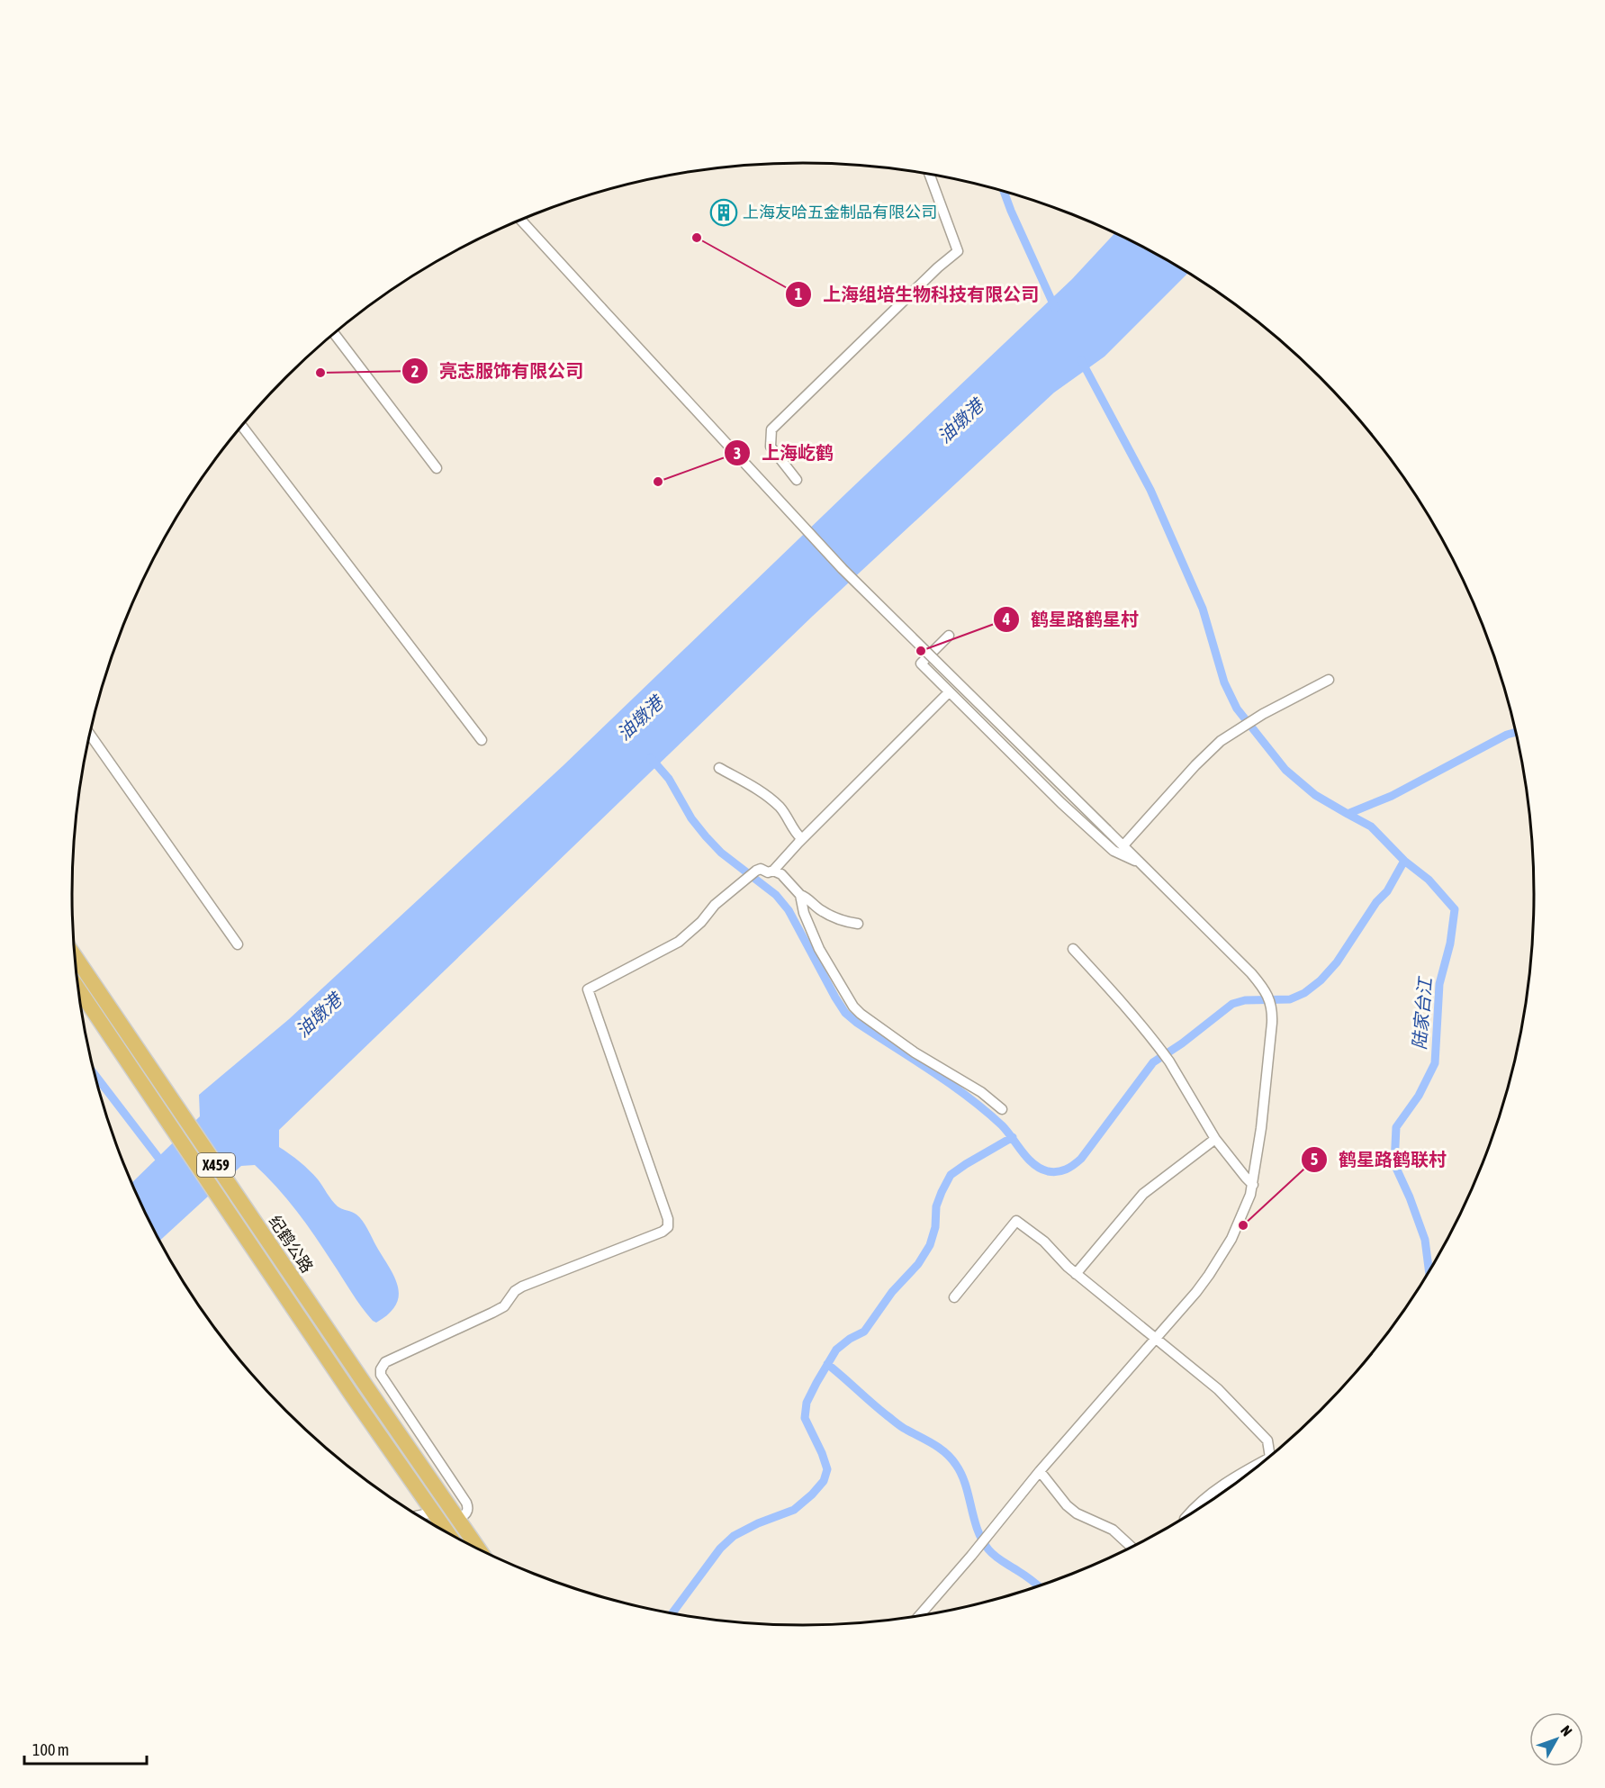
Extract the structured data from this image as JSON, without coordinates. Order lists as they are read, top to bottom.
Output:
{
  "streets": {
    "main road": ["X459", "纪鹤公路"]
  },
  "water": ["油墩港", "陆家台江"],
  "places": {
    "building": ["上海友哈五金制品有限公司"],
    "other": [
      "上海组培生物科技有限公司",
      "亮志服饰有限公司",
      "上海屹鹤",
      "鹤星路鹤星村",
      "鹤星路鹤联村"
    ]
  },
  "scale_bar": "100 m",
  "north": "top right"
}
